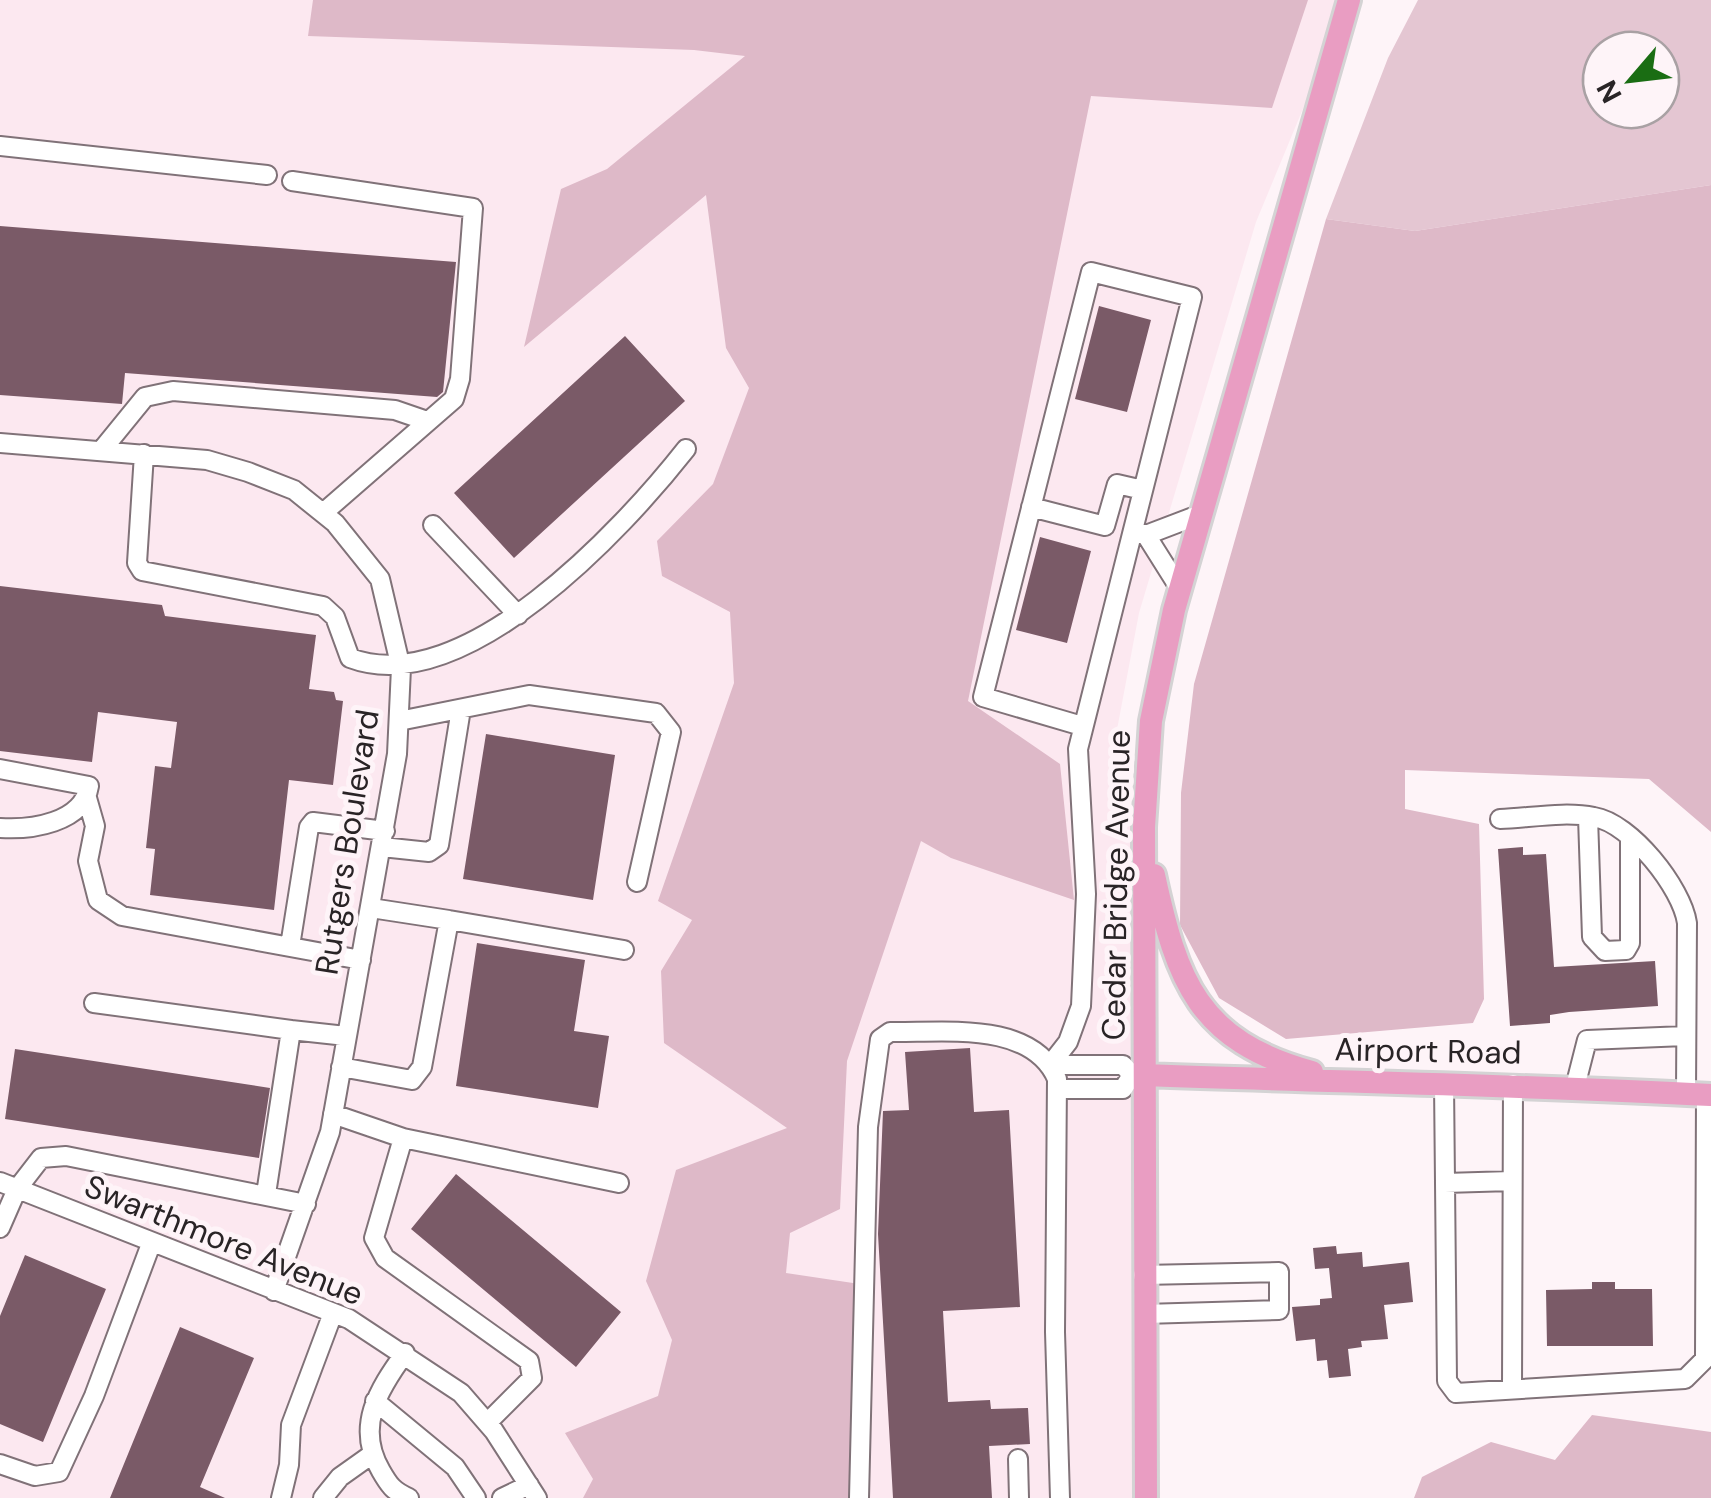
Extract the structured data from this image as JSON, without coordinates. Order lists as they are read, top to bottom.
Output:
{
  "streets": {
    "main road": ["Cedar Bridge Avenue", "Airport Road"],
    "street": ["Rutgers Boulevard", "Swarthmore Avenue"]
  },
  "crossings": [
    ["Rutgers Boulevard", "Swarthmore Avenue"],
    ["Cedar Bridge Avenue", "Airport Road"]
  ],
  "north": "bottom left"
}
